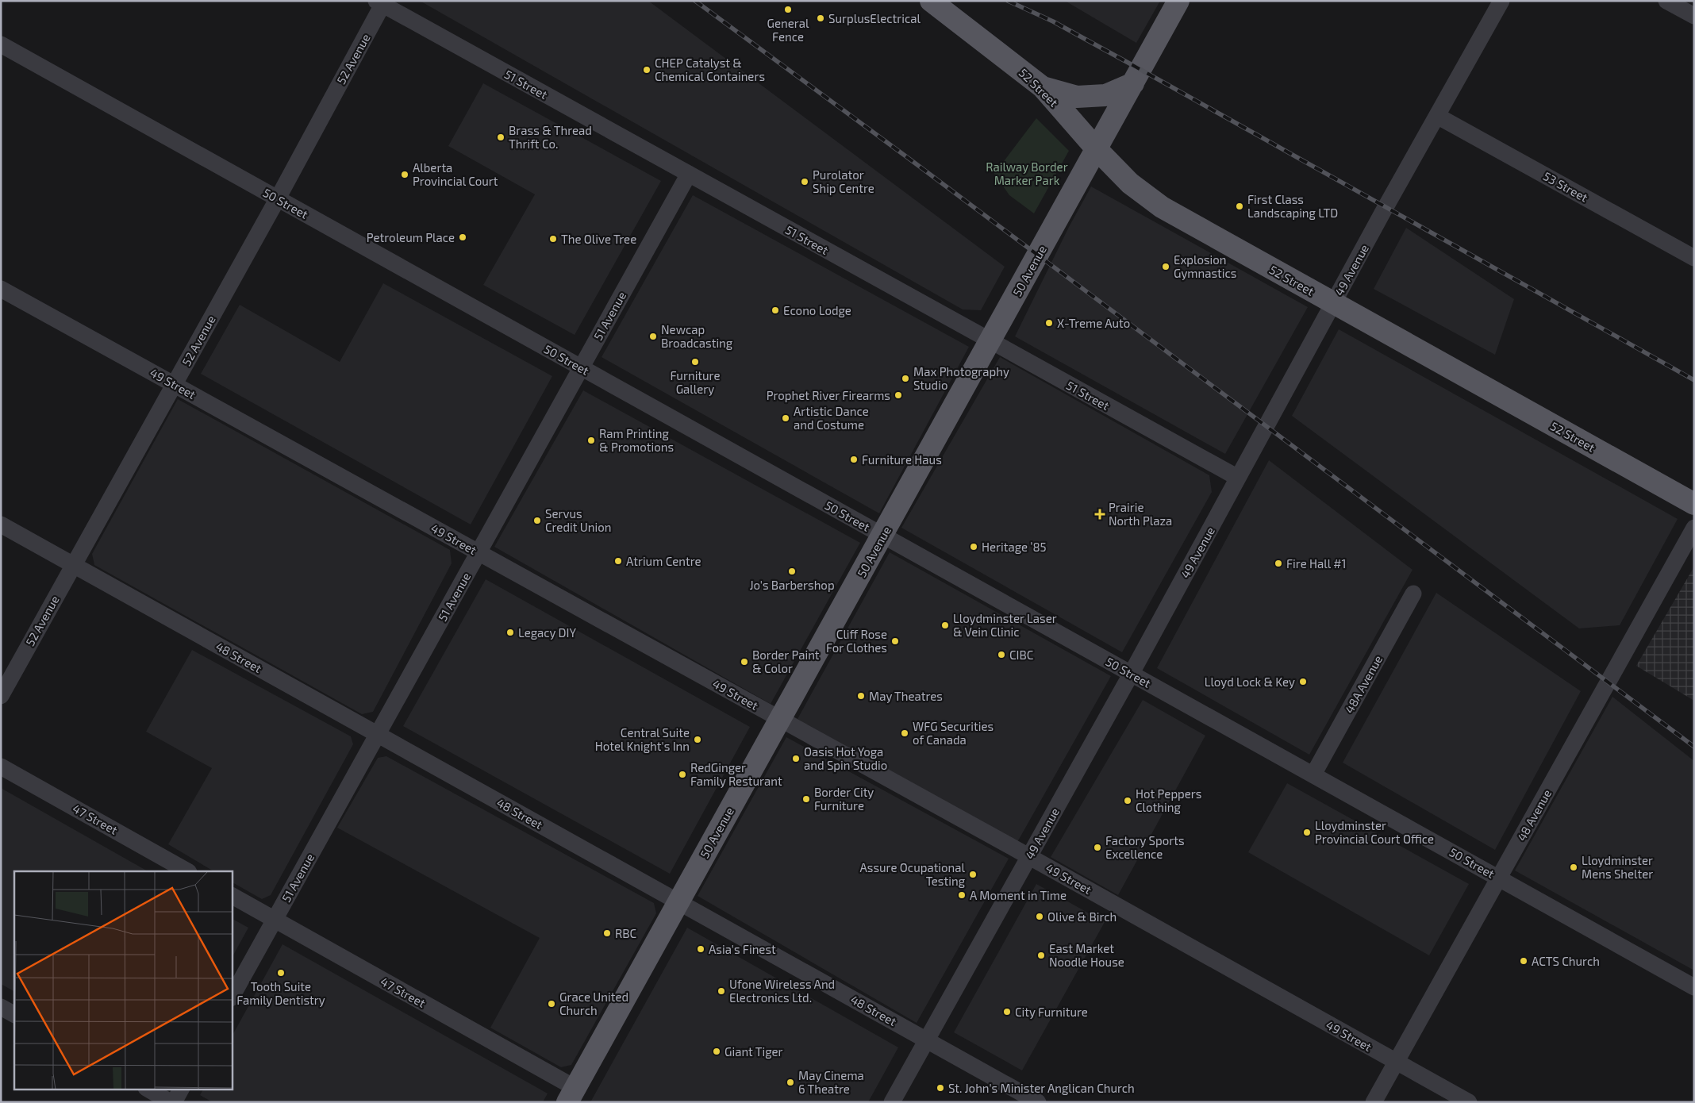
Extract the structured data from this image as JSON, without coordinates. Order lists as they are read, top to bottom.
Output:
{
  "streets": {
    "main road": ["52 Street", "50 Avenue"],
    "street": [
      "52 Avenue",
      "51 Street",
      "53 Street",
      "50 Street",
      "49 Avenue",
      "51 Avenue",
      "49 Street",
      "48 Street",
      "48A Avenue",
      "48 Avenue",
      "47 Street"
    ]
  },
  "crossings": [
    ["52 Avenue", "51 Street"],
    ["52 Avenue", "50 Street"],
    ["52 Avenue", "49 Street"],
    ["52 Avenue", "48 Street"],
    ["51 Street", "49 Avenue"],
    ["51 Street", "50 Avenue"],
    ["51 Street", "51 Avenue"],
    ["52 Street", "49 Avenue"],
    ["52 Street", "50 Avenue"],
    ["53 Street", "49 Avenue"],
    ["50 Street", "49 Avenue"],
    ["50 Street", "50 Avenue"],
    ["50 Street", "51 Avenue"],
    ["50 Street", "48A Avenue"],
    ["50 Street", "48 Avenue"],
    ["49 Avenue", "49 Street"],
    ["49 Avenue", "48 Street"],
    ["50 Avenue", "49 Street"],
    ["50 Avenue", "48 Street"],
    ["50 Avenue", "47 Street"],
    ["51 Avenue", "49 Street"],
    ["51 Avenue", "48 Street"],
    ["51 Avenue", "47 Street"],
    ["49 Street", "48 Avenue"]
  ],
  "parks": ["Railway Border Marker Park"],
  "places": {
    "other": [
      "General Fence",
      "SurplusElectrical",
      "CHEP Catalyst & Chemical Containers",
      "Brass & Thread Thrift Co.",
      "Alberta Provincial Court",
      "Purolator Ship Centre",
      "First Class Landscaping LTD",
      "Petroleum Place",
      "The Olive Tree",
      "Explosion Gymnastics",
      "Econo Lodge",
      "X-Treme Auto",
      "Newcap Broadcasting",
      "Furniture Gallery",
      "Max Photography Studio",
      "Prophet River Firearms",
      "Artistic Dance and Costume",
      "Ram Printing & Promotions",
      "Furniture Haus",
      "Servus Credit Union",
      "Heritage ’85",
      "Atrium Centre",
      "Fire Hall #1",
      "Jo's Barbershop",
      "Lloydminster Laser & Vein Clinic",
      "Legacy DIY",
      "Cliff Rose For Clothes",
      "CIBC",
      "Border Paint & Color",
      "Lloyd Lock & Key",
      "May Theatres",
      "WFG Securities of Canada",
      "Central Suite Hotel Knight's Inn",
      "Oasis Hot Yoga and Spin Studio",
      "RedGinger Family Resturant",
      "Border City Furniture",
      "Hot Peppers Clothing",
      "Lloydminster Provincial Court Office",
      "Factory Sports Excellence",
      "Lloydminster Mens Shelter",
      "Assure Ocupational Testing",
      "A Moment in Time",
      "Olive & Birch",
      "RBC",
      "Asia's Finest",
      "East Market Noodle House",
      "ACTS Church",
      "Tooth Suite Family Dentistry",
      "Ufone Wireless And Electronics Ltd.",
      "Grace United Church",
      "City Furniture",
      "Giant Tiger",
      "May Cinema 6 Theatre",
      "St. John's Minister Anglican Church"
    ],
    "health": ["Prairie North Plaza"]
  }
}
